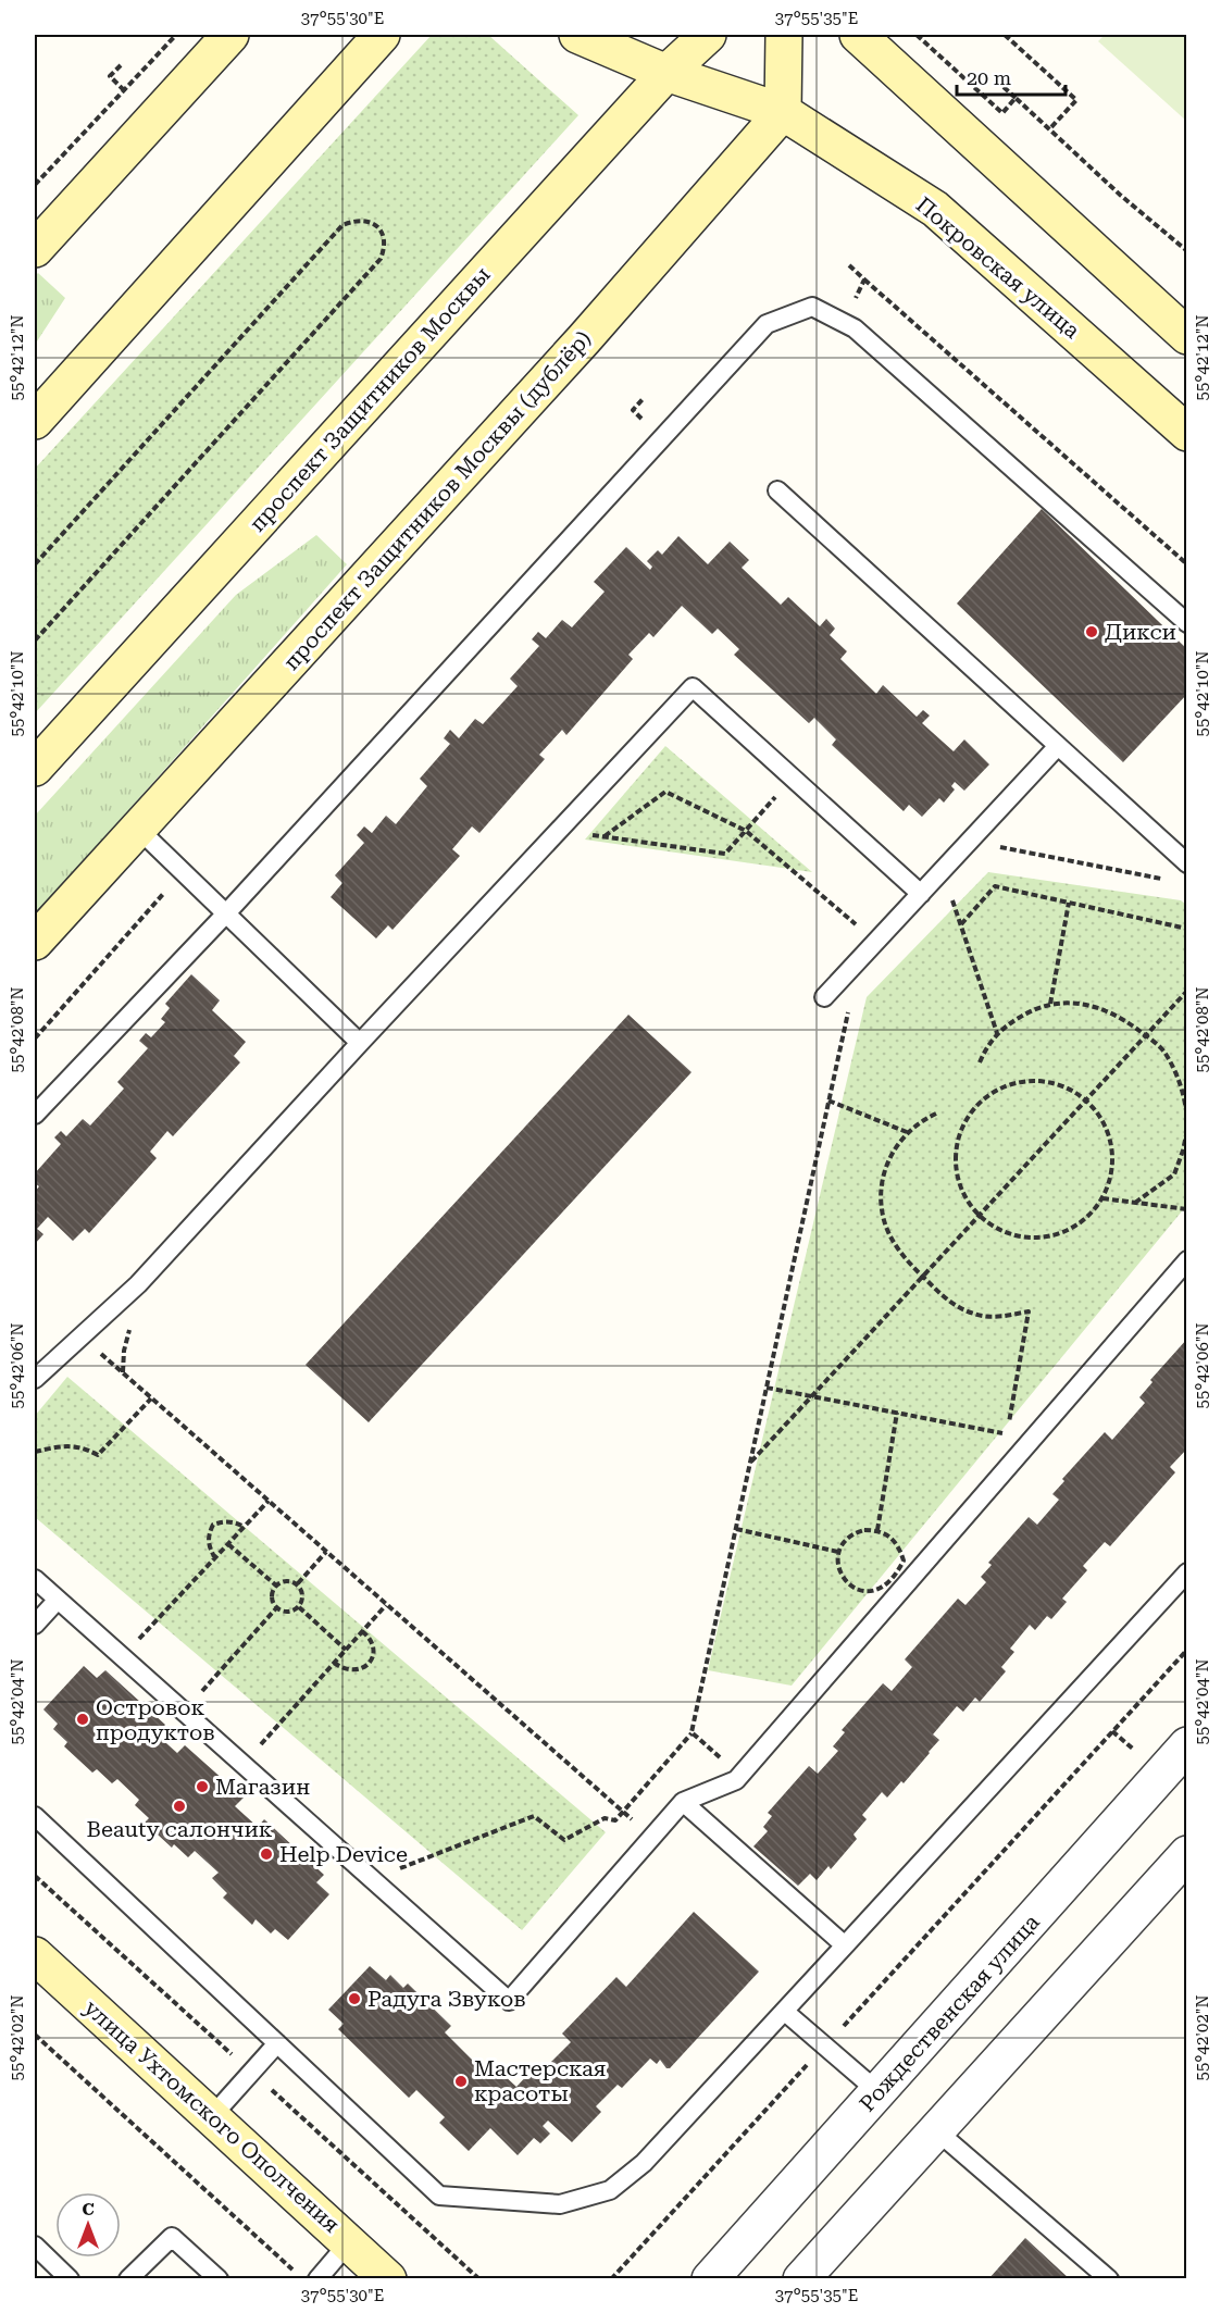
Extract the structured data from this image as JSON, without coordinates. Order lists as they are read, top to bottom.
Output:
{
  "streets": {
    "main road": [
      "Покровская улица",
      "проспект Защитников Москвы",
      "проспект Защитников Москвы (дублёр)",
      "улица Ухтомского Ополчения"
    ],
    "street": ["Рождественская улица"]
  },
  "crossings": [
    ["Покровская улица", "проспект Защитников Москвы"],
    ["Покровская улица", "проспект Защитников Москвы (дублёр)"]
  ],
  "places": [
    "Дикси",
    "Островок продуктов",
    "Магазин",
    "Beauty салончик",
    "Help Device",
    "Радуга Звуков",
    "Мастерская красоты"
  ],
  "scale_bar": "20 m",
  "north": "top",
  "coordinates": [
    "37°55'30\"E",
    "37°55'35\"E",
    "55°42'12\"N",
    "55°42'10\"N",
    "55°42'08\"N",
    "55°42'06\"N",
    "55°42'04\"N",
    "55°42'02\"N"
  ]
}
